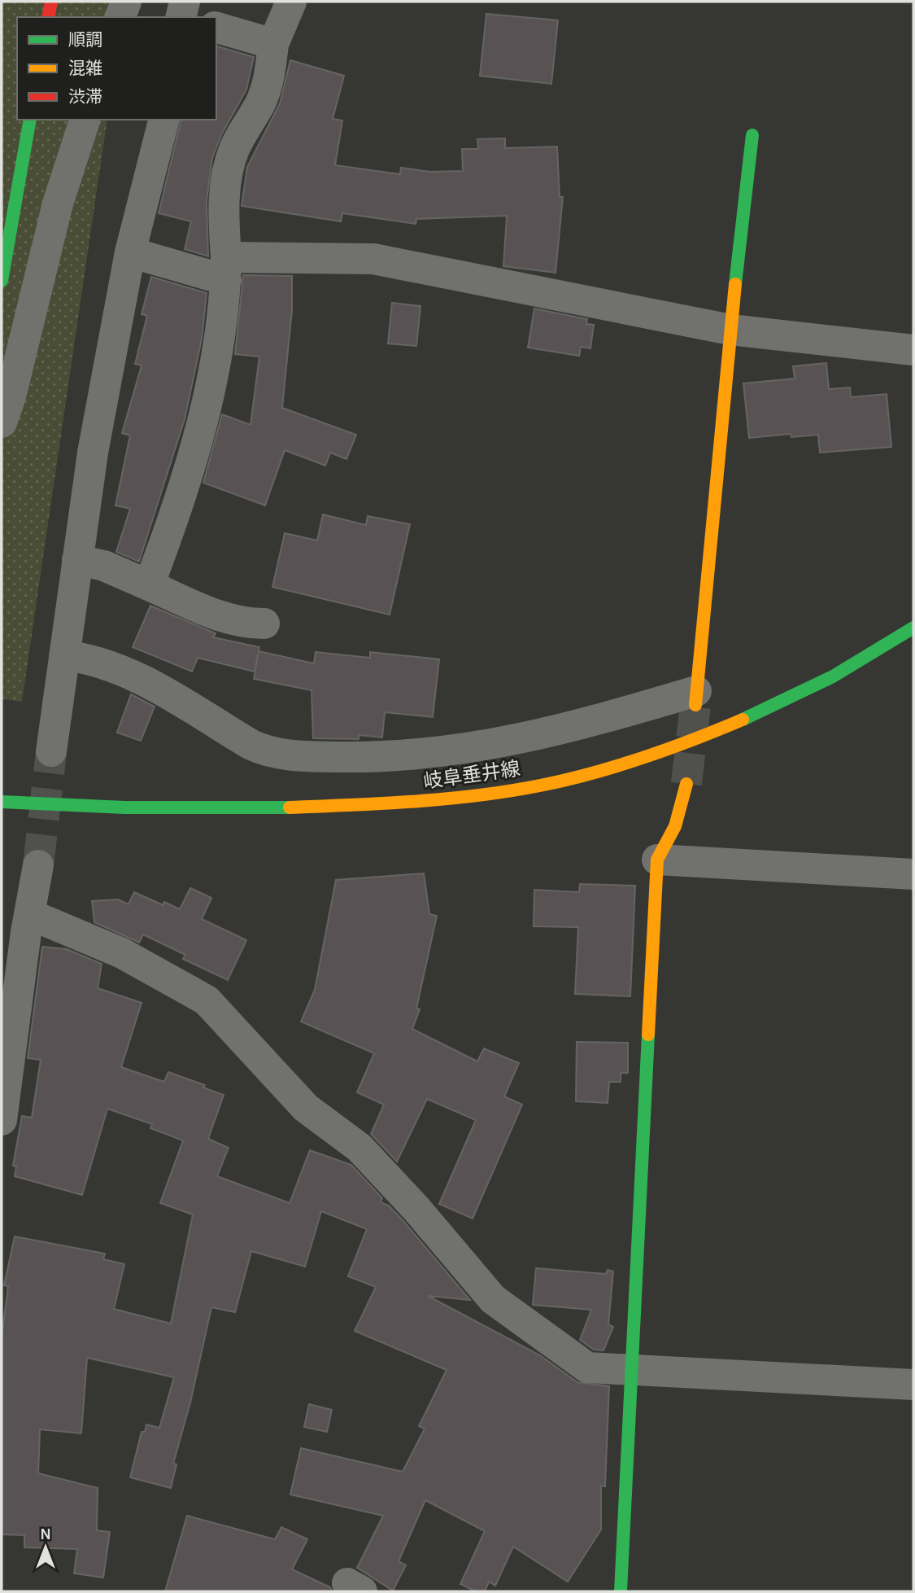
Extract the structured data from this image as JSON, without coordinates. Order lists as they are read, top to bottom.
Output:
{
  "streets": {
    "street": ["岐阜垂井線"]
  },
  "legend": ["順調", "混雑", "渋滞"],
  "north": "top"
}
